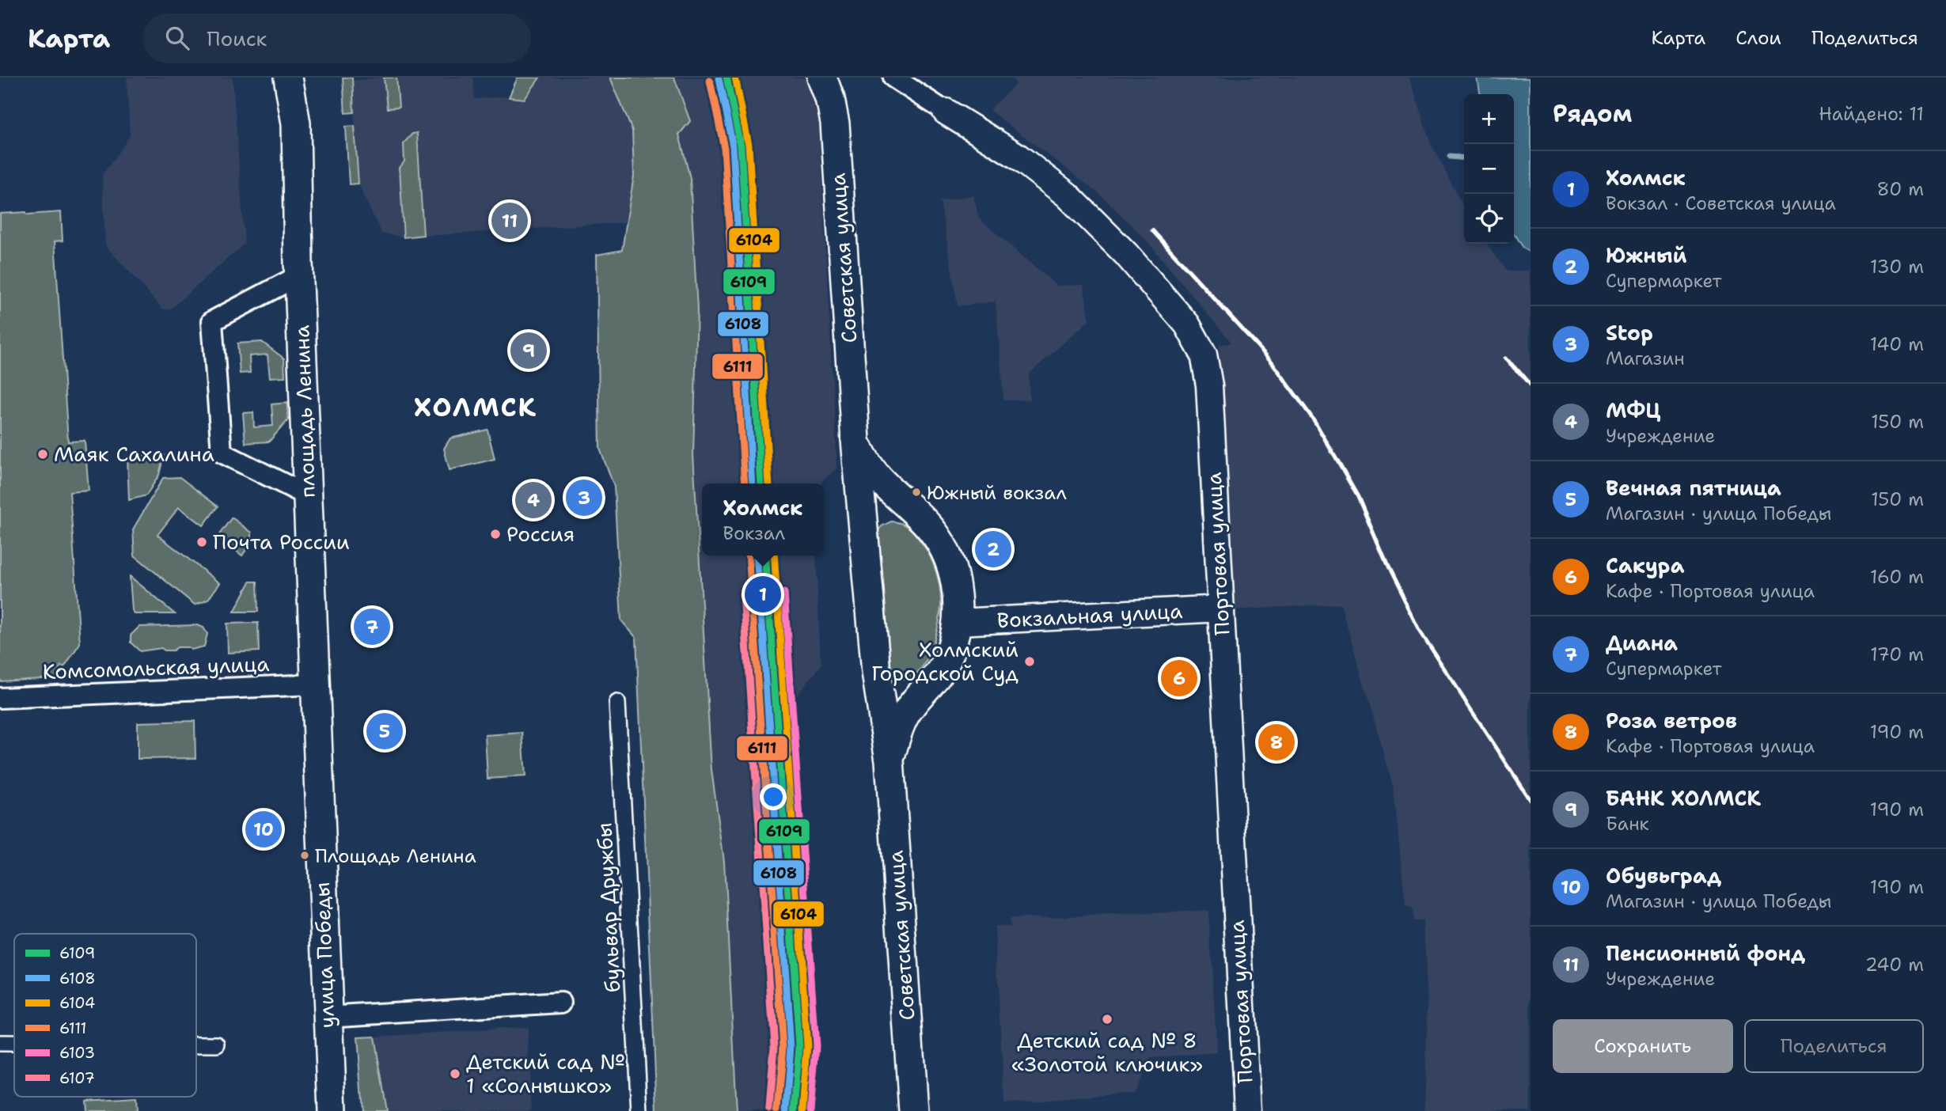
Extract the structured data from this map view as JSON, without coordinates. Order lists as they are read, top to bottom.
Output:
{
  "streets": {
    "main road": ["Советская улица", "площадь Ленина", "улица Победы"],
    "street": [
      "Портовая улица",
      "Вокзальная улица",
      "Комсомольская улица",
      "бульвар Дружбы"
    ]
  },
  "crossings": [
    ["Советская улица", "Вокзальная улица"],
    ["площадь Ленина", "Комсомольская улица"],
    ["площадь Ленина", "улица Победы"],
    ["Портовая улица", "Вокзальная улица"],
    ["Комсомольская улица", "улица Победы"]
  ],
  "districts": ["ХОЛМСК"],
  "places": [
    "Маяк Сахалина",
    "Южный вокзал",
    "Россия",
    "Почта России",
    "Холмский Городской Суд",
    "Площадь Ленина",
    "Детский сад № 8 «Золотой ключик»",
    "Детский сад № 1 «Солнышко»"
  ],
  "lines": [
    "transit line 6109",
    "transit line 6104",
    "transit line 6108",
    "transit line 6111",
    "transit line 6103",
    "transit line 6107"
  ],
  "legend": [
    "6109",
    "6108",
    "6104",
    "6111",
    "6103",
    "6107"
  ],
  "page": {
    "header": "Карта",
    "search": "Поиск",
    "nav": ["Карта", "Слои", "Поделиться"],
    "heading": ["Рядом", "Найдено: 11"],
    "map_buttons": ["+", "−"],
    "list": [
      {
        "mark": "1",
        "name": "Холмск",
        "note": "Вокзал · Советская улица",
        "value": "80 m"
      },
      {
        "mark": "2",
        "name": "Южный",
        "note": "Супермаркет",
        "value": "130 m"
      },
      {
        "mark": "3",
        "name": "Stop",
        "note": "Магазин",
        "value": "140 m"
      },
      {
        "mark": "4",
        "name": "МФЦ",
        "note": "Учреждение",
        "value": "150 m"
      },
      {
        "mark": "5",
        "name": "Вечная пятница",
        "note": "Магазин · улица Победы",
        "value": "150 m"
      },
      {
        "mark": "6",
        "name": "Сакура",
        "note": "Кафе · Портовая улица",
        "value": "160 m"
      },
      {
        "mark": "7",
        "name": "Диана",
        "note": "Супермаркет",
        "value": "170 m"
      },
      {
        "mark": "8",
        "name": "Роза ветров",
        "note": "Кафе · Портовая улица",
        "value": "190 m"
      },
      {
        "mark": "9",
        "name": "БАНК ХОЛМСК",
        "note": "Банк",
        "value": "190 m"
      },
      {
        "mark": "10",
        "name": "Обувьград",
        "note": "Магазин · улица Победы",
        "value": "190 m"
      },
      {
        "mark": "11",
        "name": "Пенсионный фонд",
        "note": "Учреждение",
        "value": "240 m"
      }
    ],
    "pins": [
      "11",
      "9",
      "3",
      "4",
      "2",
      "1",
      "7",
      "6",
      "5",
      "8",
      "10"
    ],
    "popup": ["Холмск", "Вокзал"],
    "buttons": ["Сохранить", "Поделиться"]
  }
}
